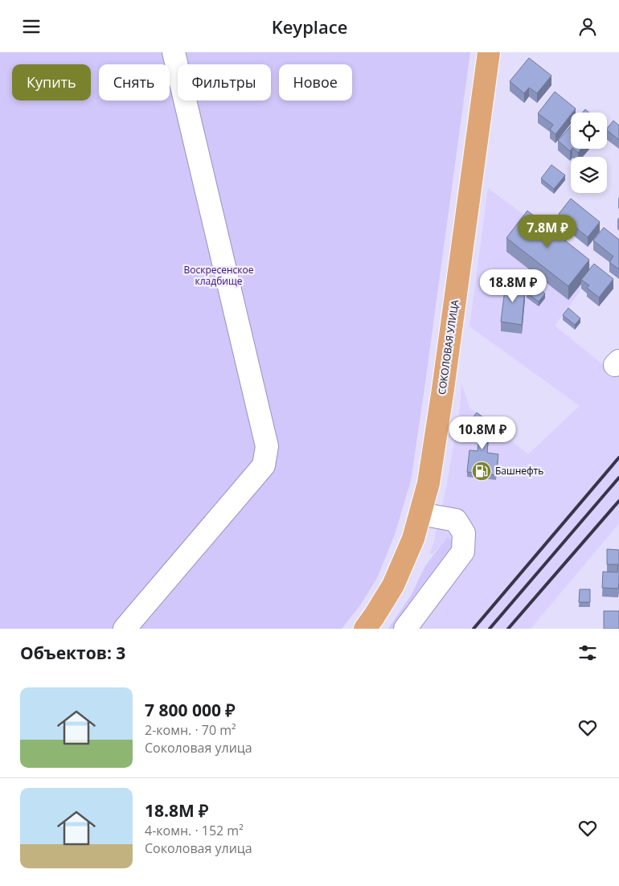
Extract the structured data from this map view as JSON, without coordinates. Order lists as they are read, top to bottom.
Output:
{
  "streets": {
    "main road": ["СОКОЛОВАЯ УЛИЦА"]
  },
  "parks": ["Воскресенское кладбище"],
  "places": {
    "fuel station": ["Башнефть"]
  },
  "page": {
    "header": "Keyplace",
    "chip": [
      "Купить",
      "Снять",
      "Фильтры",
      "Новое"
    ],
    "price": ["7.8M ₽", "18.8M ₽", "10.8M ₽"],
    "heading": "Объектов: 3",
    "list": [
      {
        "name": "7 800 000 ₽",
        "note": "2-комн. · 70 m² · Соколовая улица"
      },
      {
        "name": "18.8M ₽",
        "note": "4-комн. · 152 m² · Соколовая улица"
      }
    ]
  }
}
